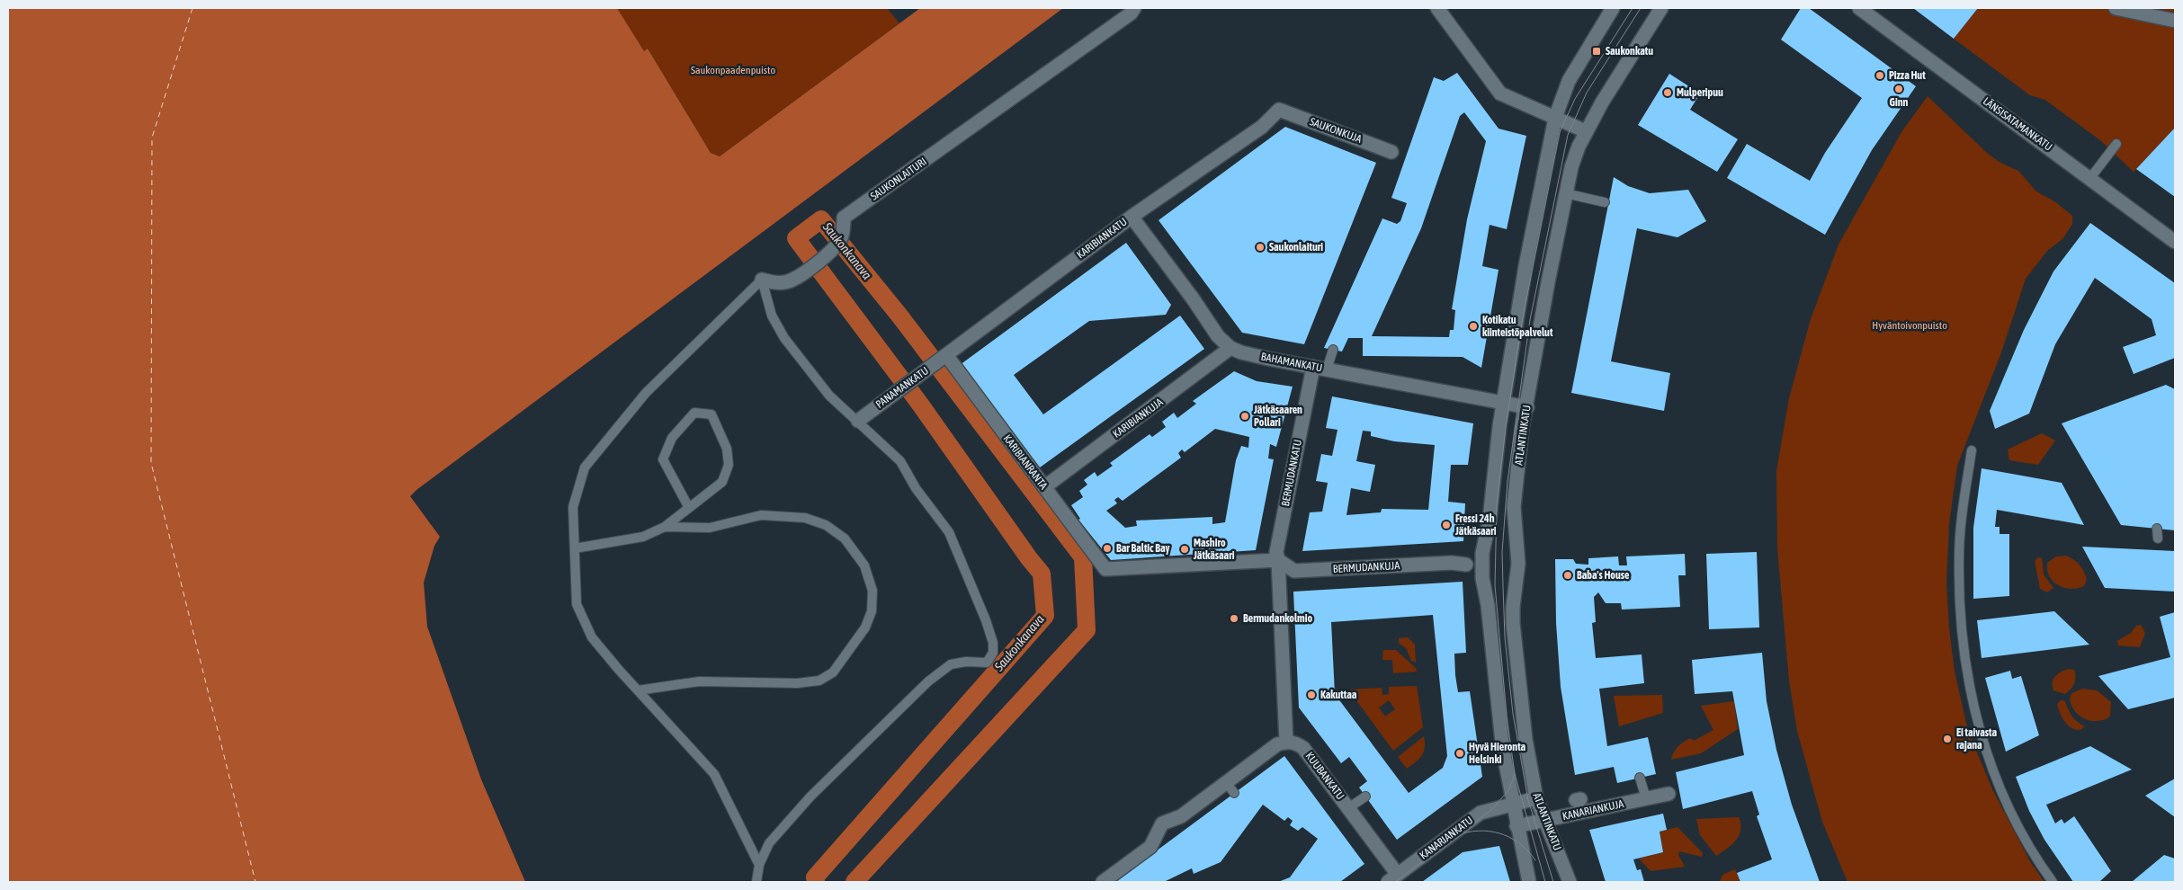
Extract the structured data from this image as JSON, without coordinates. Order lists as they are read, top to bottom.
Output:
{
  "streets": {
    "street": [
      "LÄNSISATAMANKATU",
      "SAUKONKUJA",
      "SAUKONLAITURI",
      "KARIBIANKATU",
      "BAHAMANKATU",
      "PANAMANKATU",
      "KARIBIANKUJA",
      "ATLANTINKATU",
      "KARIBIANRANTA",
      "BERMUDANKATU",
      "BERMUDANKUJA",
      "KUUBANKATU",
      "KANARIANKUJA",
      "KANARIANKATU"
    ]
  },
  "crossings": [
    ["SAUKONKUJA", "KARIBIANKATU"],
    ["KARIBIANKATU", "BAHAMANKATU"],
    ["KARIBIANKATU", "PANAMANKATU"],
    ["KARIBIANKATU", "KARIBIANRANTA"],
    ["BAHAMANKATU", "KARIBIANKUJA"],
    ["BAHAMANKATU", "ATLANTINKATU"],
    ["BAHAMANKATU", "BERMUDANKATU"],
    ["PANAMANKATU", "KARIBIANRANTA"],
    ["KARIBIANKUJA", "KARIBIANRANTA"],
    ["ATLANTINKATU", "KANARIANKUJA"],
    ["ATLANTINKATU", "KANARIANKATU"],
    ["KARIBIANRANTA", "BERMUDANKATU"],
    ["KARIBIANRANTA", "BERMUDANKUJA"],
    ["BERMUDANKATU", "BERMUDANKUJA"],
    ["KUUBANKATU", "KANARIANKATU"]
  ],
  "water": ["Saukonkanava"],
  "parks": ["Saukonpaadenpuisto", "Hyväntoivonpuisto"],
  "places": {
    "transit": ["Saukonkatu"],
    "other": [
      "Pizza Hut",
      "Ginn",
      "Mulperipuu",
      "Saukonlaituri",
      "Kotikatu kiinteistöpalvelut",
      "Jätkäsaaren Pollari",
      "Fressi 24h Jätkäsaari",
      "Bar Baltic Bay",
      "Mashiro Jätkäsaari",
      "Baba's House",
      "Bermudankolmio",
      "Kakuttaa",
      "Ei taivasta rajana",
      "Hyvä Hieronta Helsinki"
    ]
  }
}
